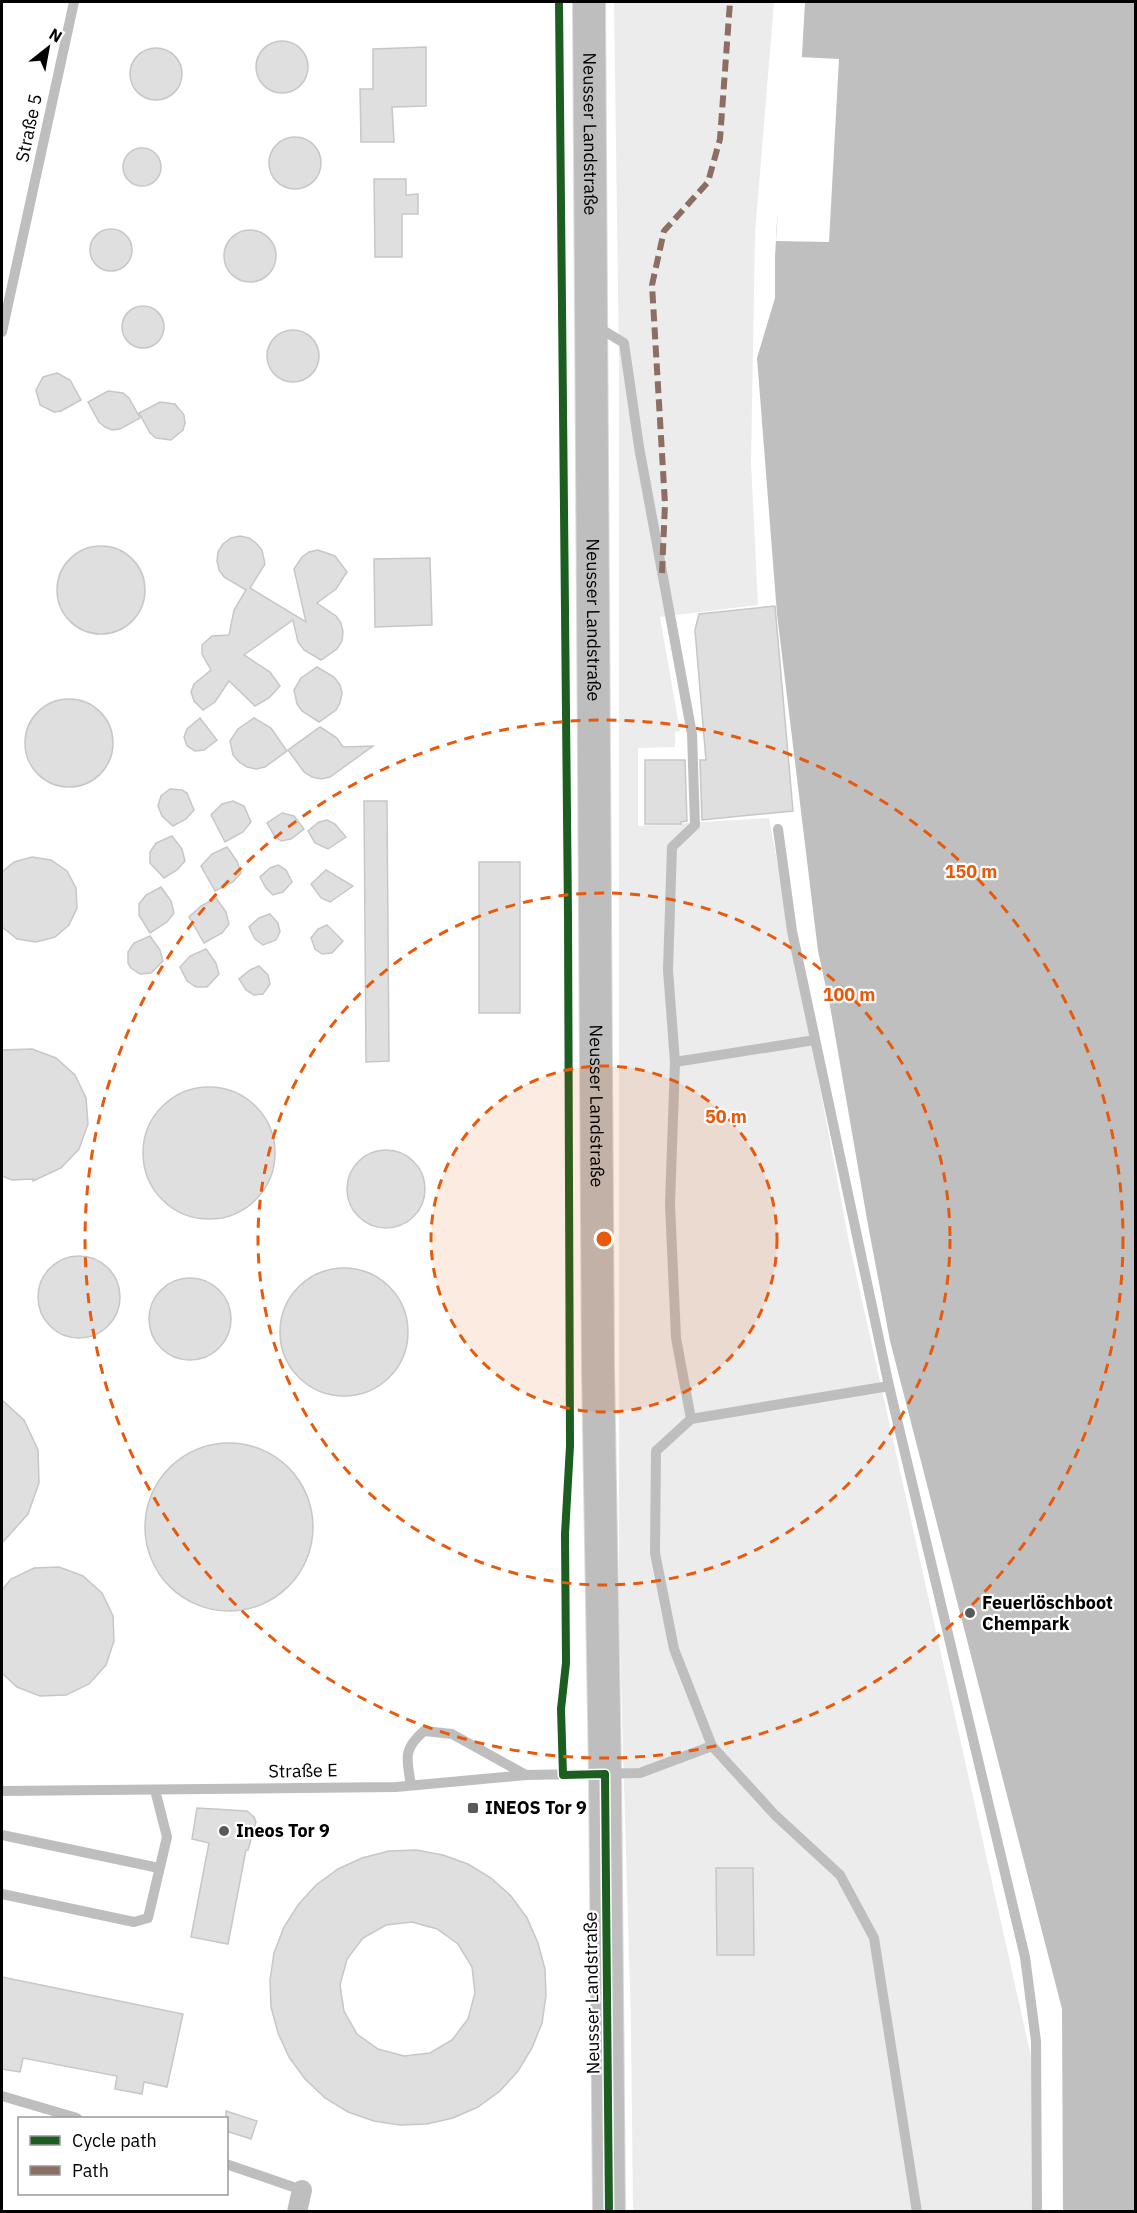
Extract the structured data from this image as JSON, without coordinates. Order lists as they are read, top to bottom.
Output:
{
  "streets": {
    "main road": ["Neusser Landstraße"],
    "lane": ["Straße 5", "Straße E"]
  },
  "crossings": [
    ["Neusser Landstraße", "Straße E"]
  ],
  "places": {
    "other": ["Feuerlöschboot Chempark", "Ineos Tor 9"],
    "transit": ["INEOS Tor 9"]
  },
  "legend": ["Cycle path", "Path"],
  "north": "top right",
  "rings": ["150 m", "100 m", "50 m"]
}
